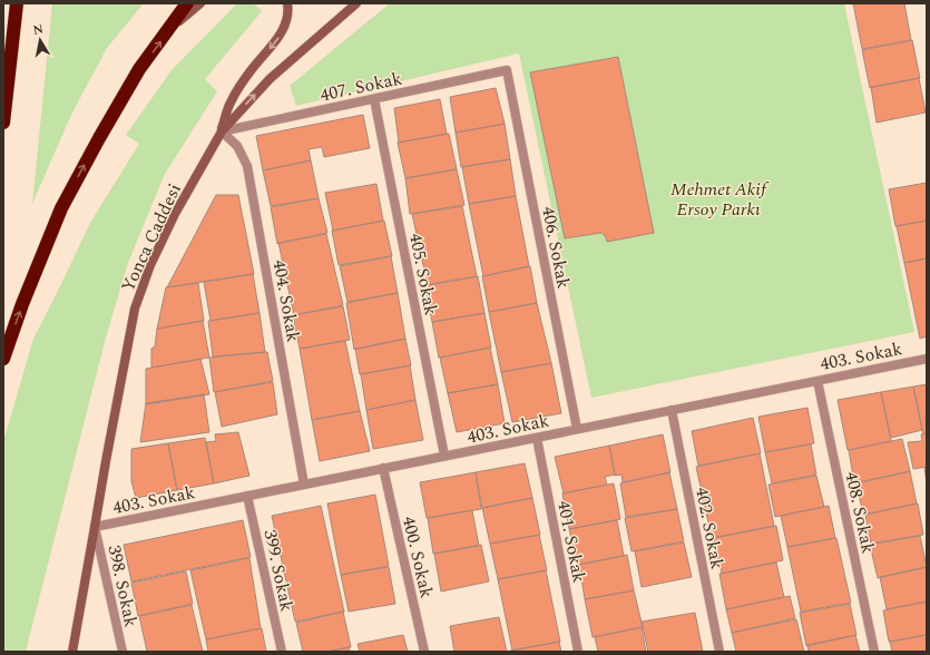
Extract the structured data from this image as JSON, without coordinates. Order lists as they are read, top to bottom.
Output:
{
  "streets": {
    "main road": ["Yonca Caddesi"],
    "street": [
      "407. Sokak",
      "406. Sokak",
      "405. Sokak",
      "404. Sokak",
      "403. Sokak",
      "408. Sokak",
      "402. Sokak",
      "401. Sokak",
      "400. Sokak",
      "399. Sokak",
      "398. Sokak"
    ]
  },
  "crossings": [
    ["407. Sokak", "Yonca Caddesi"],
    ["407. Sokak", "406. Sokak"],
    ["407. Sokak", "405. Sokak"],
    ["407. Sokak", "404. Sokak"],
    ["Yonca Caddesi", "404. Sokak"],
    ["Yonca Caddesi", "403. Sokak"],
    ["Yonca Caddesi", "398. Sokak"],
    ["406. Sokak", "403. Sokak"],
    ["405. Sokak", "403. Sokak"],
    ["404. Sokak", "403. Sokak"],
    ["403. Sokak", "408. Sokak"],
    ["403. Sokak", "402. Sokak"],
    ["403. Sokak", "401. Sokak"],
    ["403. Sokak", "400. Sokak"],
    ["403. Sokak", "399. Sokak"],
    ["403. Sokak", "398. Sokak"]
  ],
  "parks": ["Mehmet Akif Ersoy Parkı"],
  "north": "top"
}
